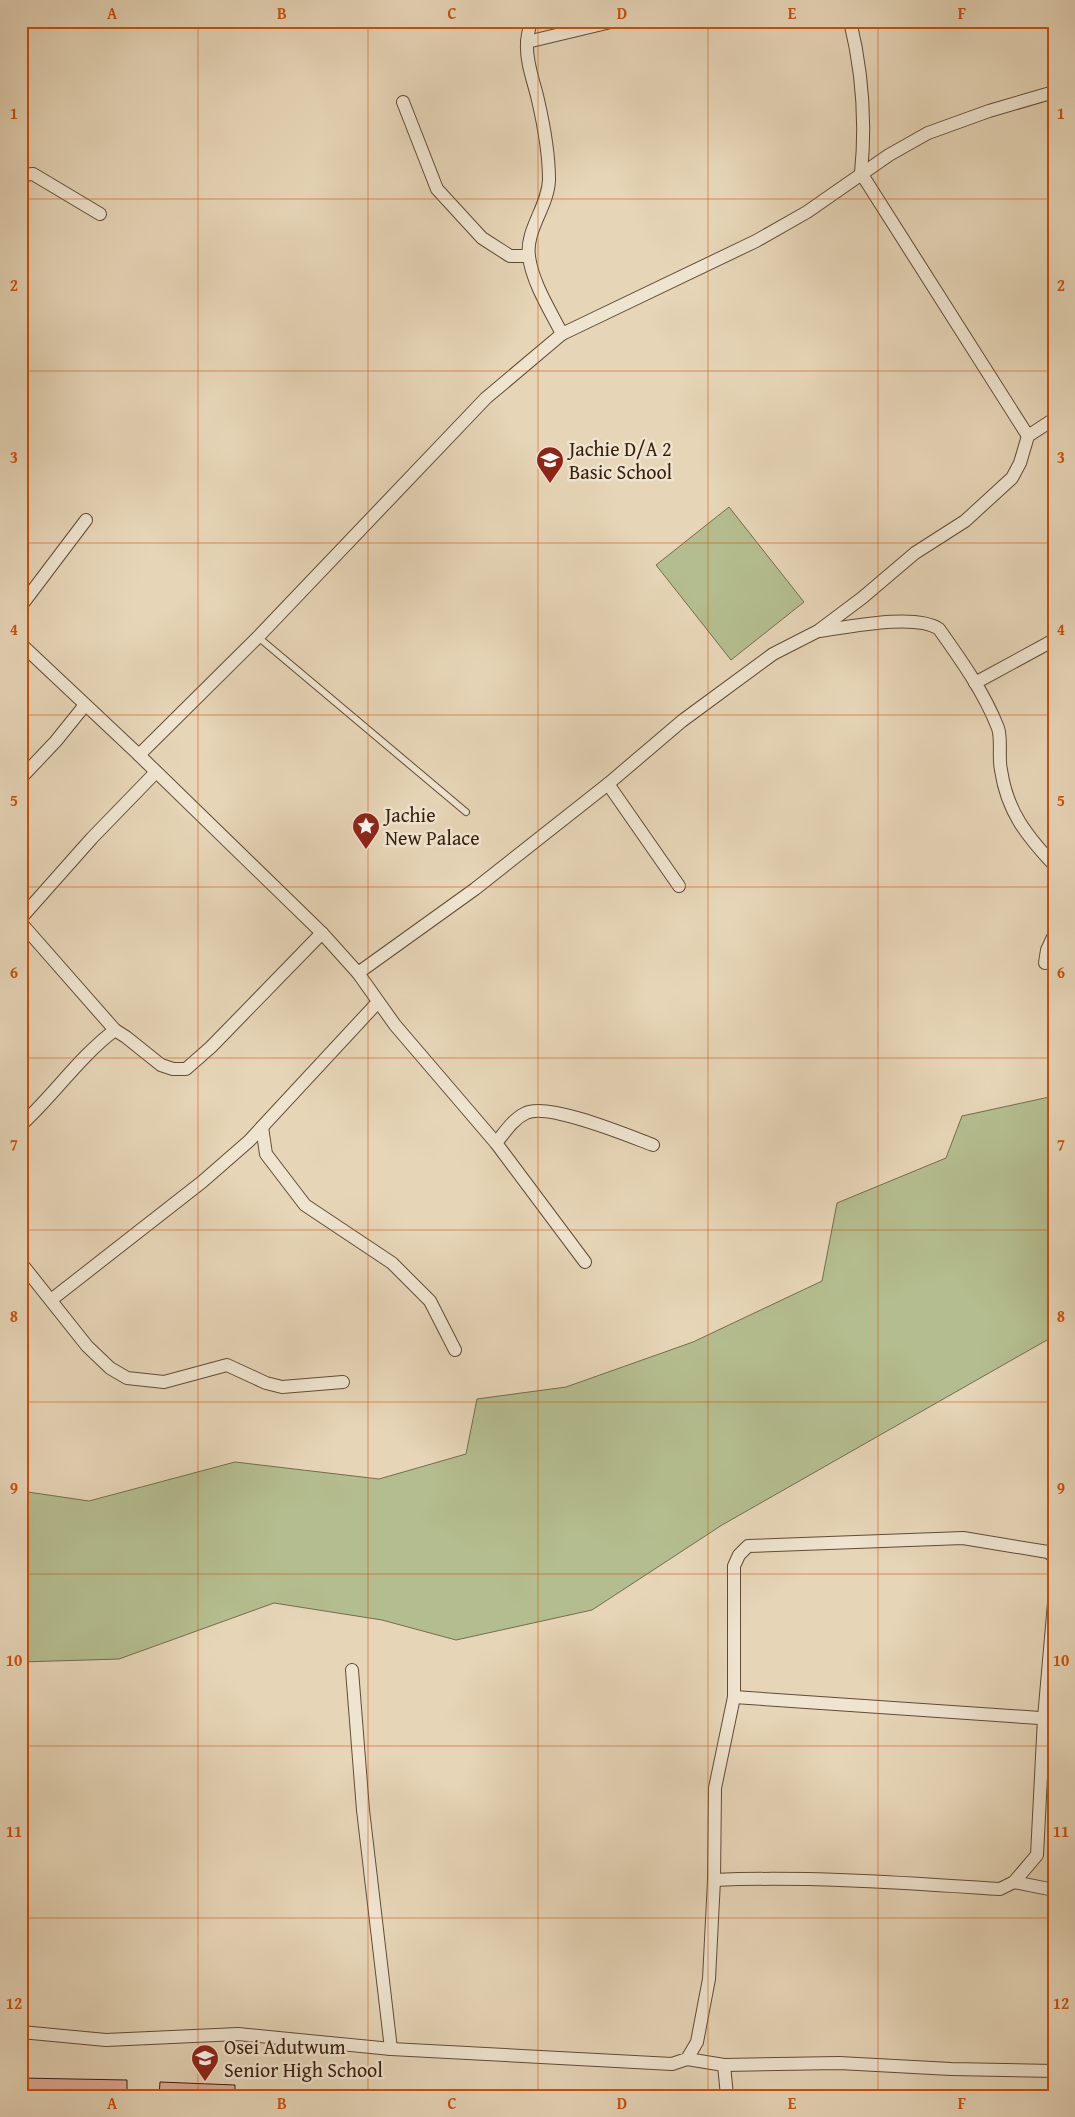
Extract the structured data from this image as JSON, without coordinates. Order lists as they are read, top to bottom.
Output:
{
  "places": {
    "school or university": ["Jachie D/A 2 Basic School", "Osei Adutwum Senior High School"],
    "place": ["Jachie New Palace"]
  },
  "grid": {
    "columns": [
      "A",
      "B",
      "C",
      "D",
      "E",
      "F"
    ],
    "rows": [
      "1",
      "2",
      "3",
      "4",
      "5",
      "6",
      "7",
      "8",
      "9",
      "10",
      "11",
      "12"
    ]
  }
}
